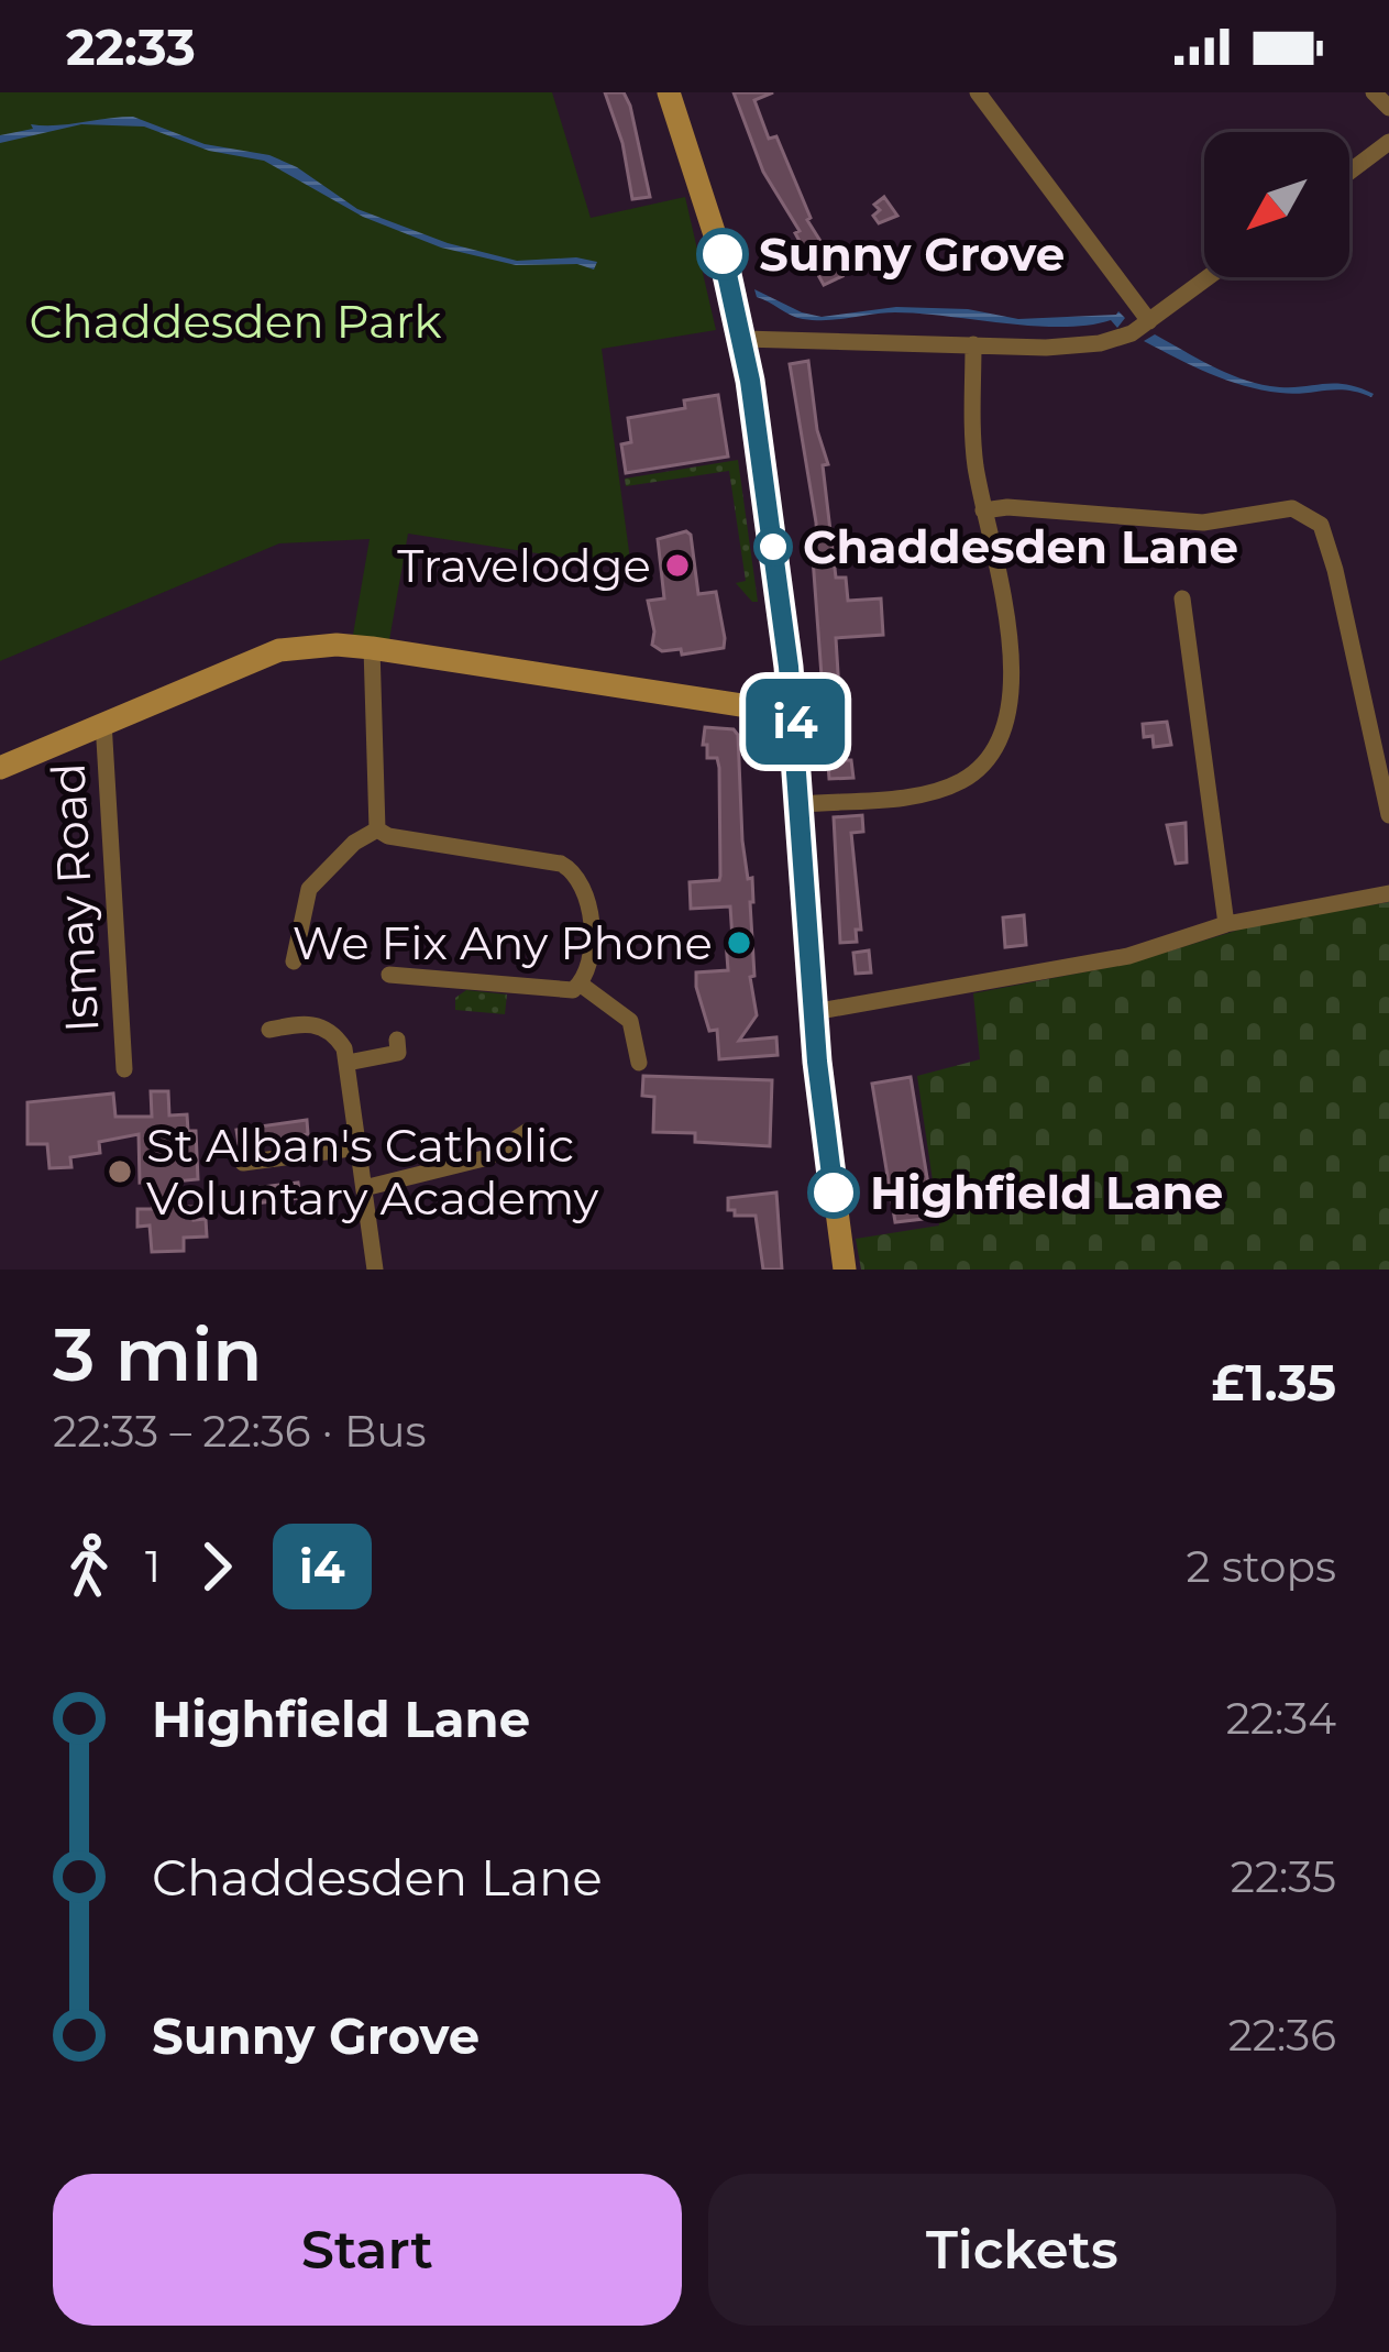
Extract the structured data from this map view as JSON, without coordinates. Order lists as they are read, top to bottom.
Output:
{
  "streets": {
    "street": ["Ismay Road"]
  },
  "parks": ["Chaddesden Park"],
  "places": [
    "Sunny Grove",
    "Chaddesden Lane",
    "Travelodge",
    "We Fix Any Phone",
    "St Alban's Catholic Voluntary Academy",
    "Highfield Lane"
  ],
  "lines": ["bus line i4"],
  "north": "bottom left",
  "page": {
    "status": "22:33",
    "on_map": "i4",
    "heading": ["3 min", "22:33 – 22:36 · Bus", "£1.35"],
    "legs": ["1", "i4", "2 stops"],
    "list": [
      {
        "name": "Highfield Lane",
        "value": "22:34"
      },
      {
        "name": "Chaddesden Lane",
        "value": "22:35"
      },
      {
        "name": "Sunny Grove",
        "value": "22:36"
      }
    ],
    "buttons": ["Start", "Tickets"]
  }
}
